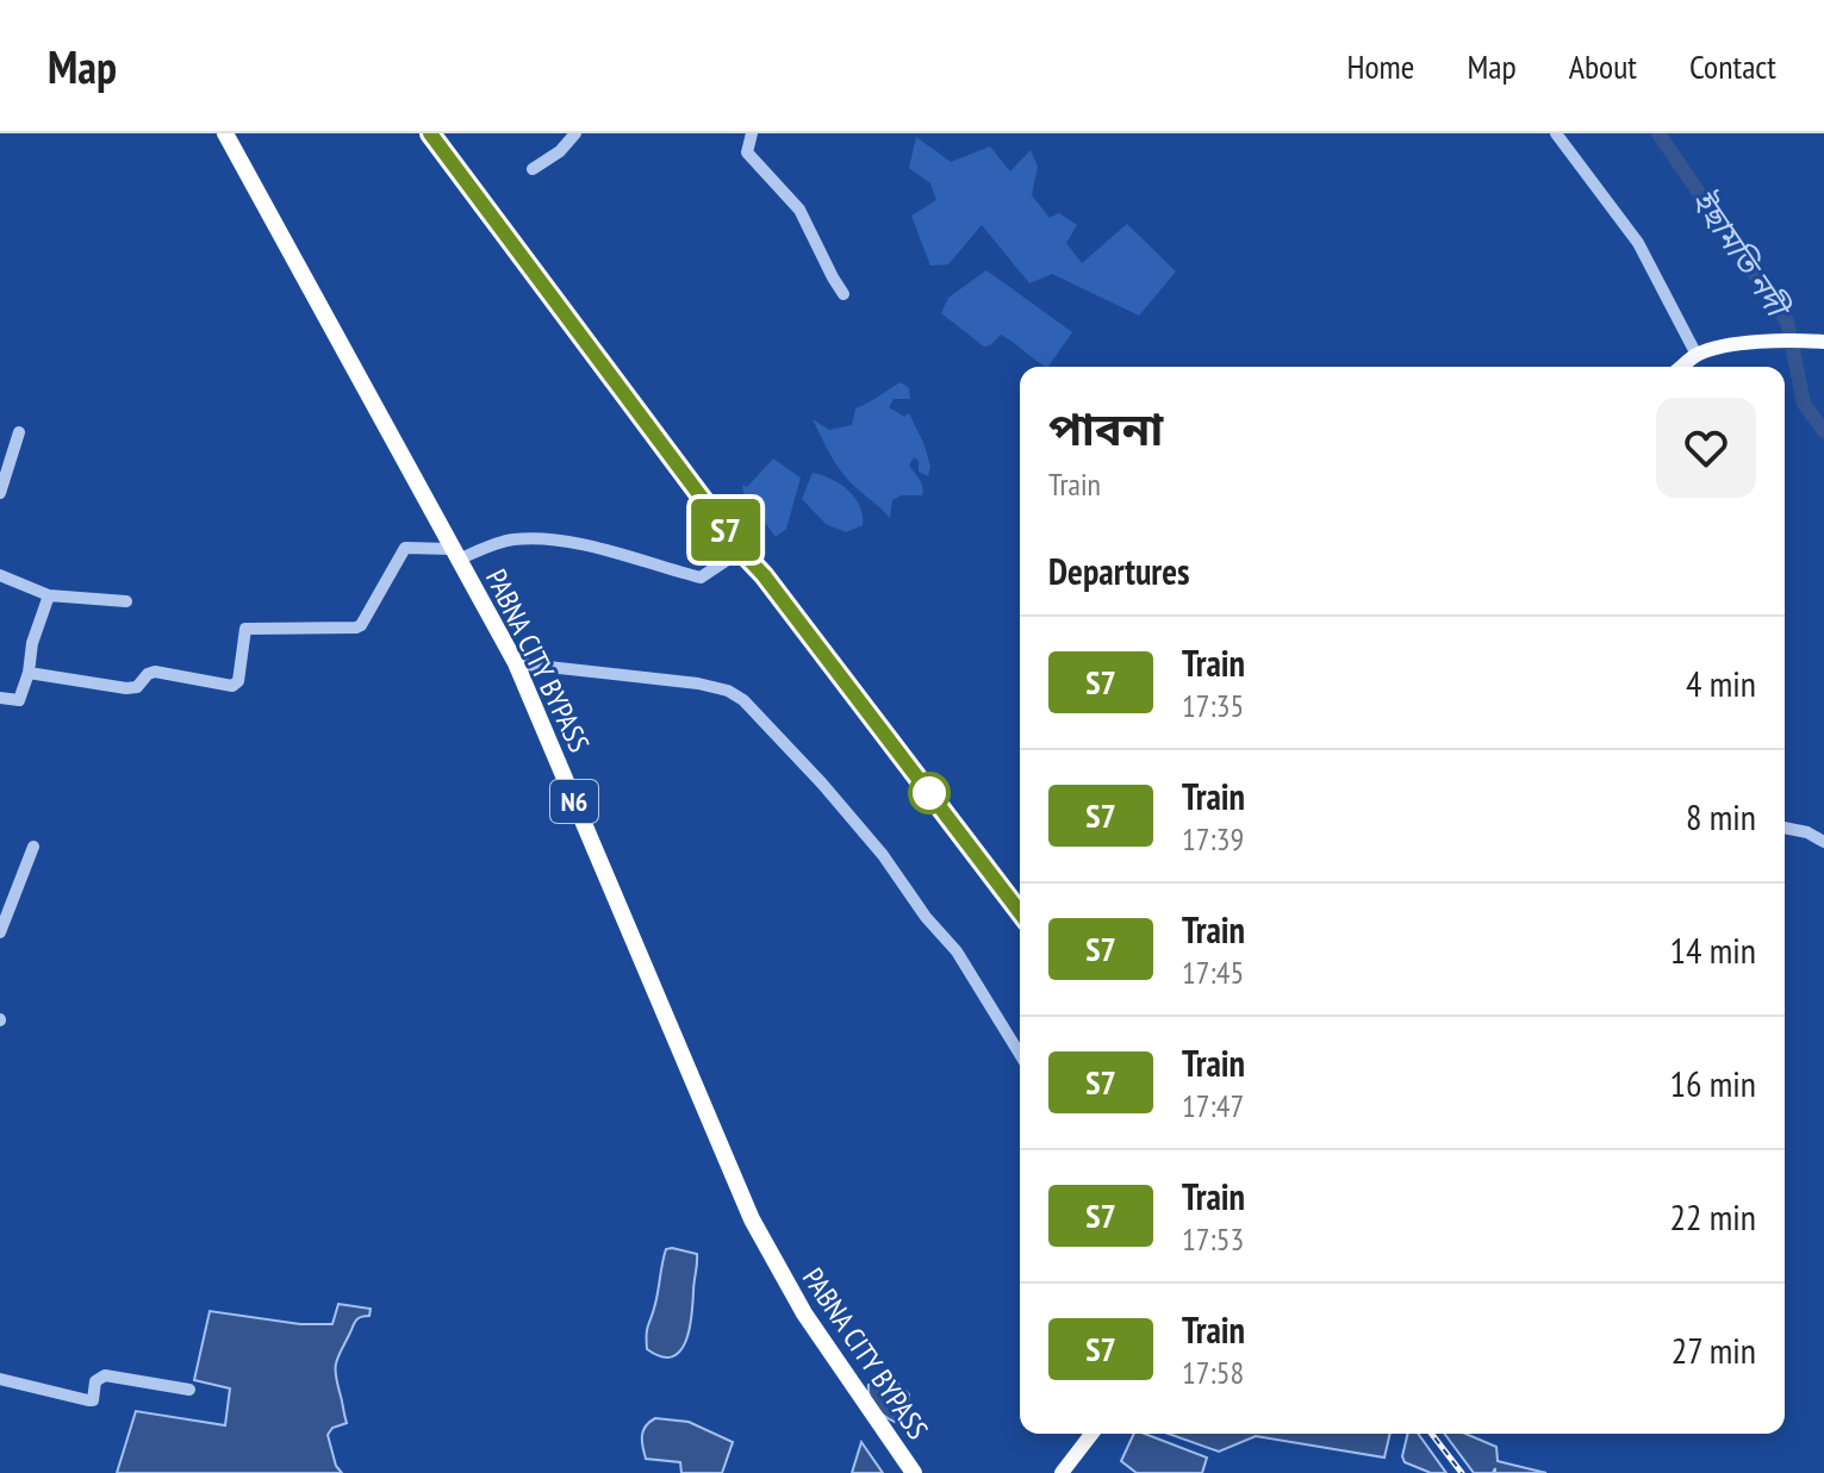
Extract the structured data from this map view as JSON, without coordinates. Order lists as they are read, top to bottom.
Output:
{
  "streets": {
    "highway": ["PABNA CITY BYPASS", "N6"]
  },
  "water": ["ইছামতি নদী"],
  "page": {
    "header": "Map",
    "nav": [
      "Home",
      "Map",
      "About",
      "Contact"
    ],
    "on_map": "S7",
    "heading": [
      ["পাবনা", "Train"],
      "Departures"
    ],
    "list": [
      {
        "mark": "S7",
        "name": "Train",
        "note": "17:35",
        "value": "4 min"
      },
      {
        "mark": "S7",
        "name": "Train",
        "note": "17:39",
        "value": "8 min"
      },
      {
        "mark": "S7",
        "name": "Train",
        "note": "17:45",
        "value": "14 min"
      },
      {
        "mark": "S7",
        "name": "Train",
        "note": "17:47",
        "value": "16 min"
      },
      {
        "mark": "S7",
        "name": "Train",
        "note": "17:53",
        "value": "22 min"
      },
      {
        "mark": "S7",
        "name": "Train",
        "note": "17:58",
        "value": "27 min"
      }
    ]
  }
}
